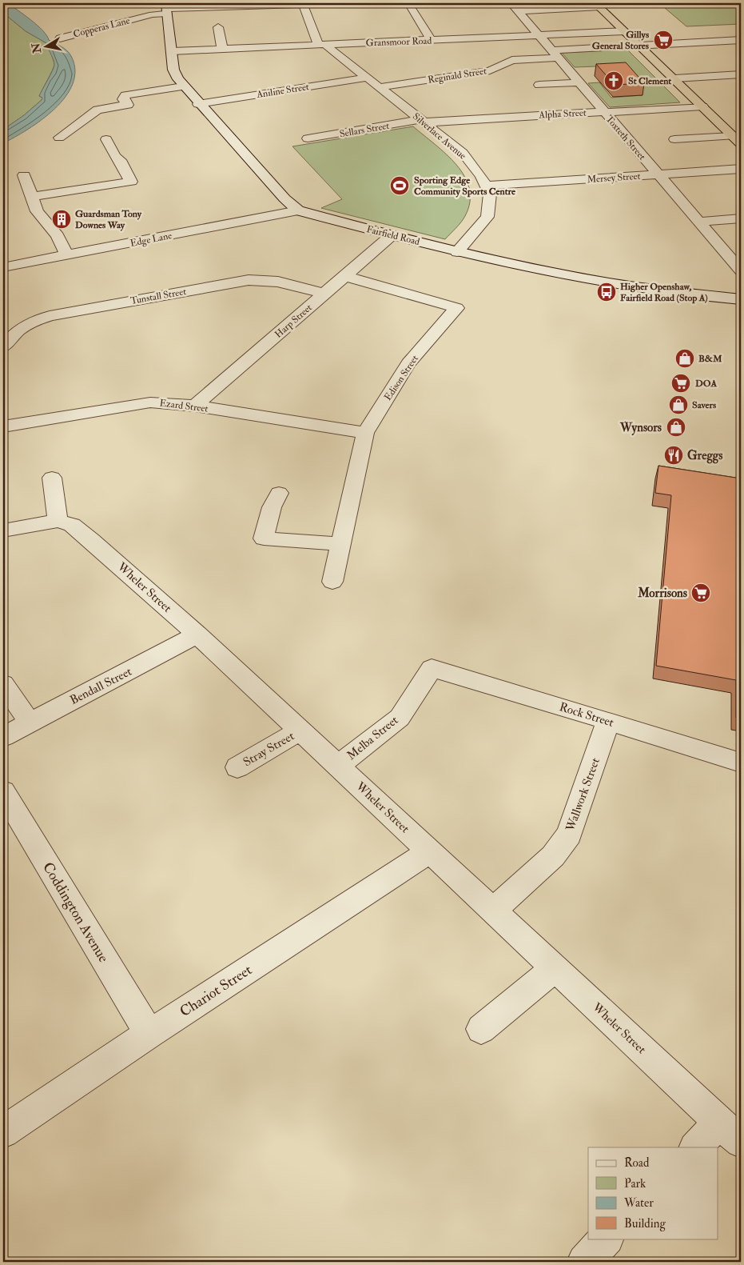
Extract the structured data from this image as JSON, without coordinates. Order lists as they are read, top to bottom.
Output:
{
  "streets": {
    "street": [
      "Copperas Lane",
      "Gransmoor Road",
      "Reginald Street",
      "Aniline Street",
      "Alpha Street",
      "Sellars Street",
      "Silverlace Avenue",
      "Toxteth Street",
      "Mersey Street",
      "Fairfield Road",
      "Edge Lane",
      "Tunstall Street",
      "Harp Street",
      "Edison Street",
      "Ezard Street",
      "Wheler Street",
      "Bendall Street",
      "Rock Street",
      "Melba Street",
      "Stray Street",
      "Wallwork Street",
      "Coddington Avenue",
      "Chariot Street"
    ]
  },
  "crossings": [
    ["Copperas Lane", "Fairfield Road"],
    ["Gransmoor Road", "Silverlace Avenue"],
    ["Gransmoor Road", "Toxteth Street"],
    ["Gransmoor Road", "Fairfield Road"],
    ["Reginald Street", "Silverlace Avenue"],
    ["Reginald Street", "Toxteth Street"],
    ["Aniline Street", "Silverlace Avenue"],
    ["Aniline Street", "Fairfield Road"],
    ["Alpha Street", "Sellars Street"],
    ["Alpha Street", "Silverlace Avenue"],
    ["Alpha Street", "Toxteth Street"],
    ["Sellars Street", "Silverlace Avenue"],
    ["Silverlace Avenue", "Mersey Street"],
    ["Silverlace Avenue", "Fairfield Road"],
    ["Toxteth Street", "Mersey Street"],
    ["Fairfield Road", "Edge Lane"],
    ["Fairfield Road", "Harp Street"],
    ["Tunstall Street", "Harp Street"],
    ["Harp Street", "Edison Street"],
    ["Harp Street", "Ezard Street"],
    ["Edison Street", "Ezard Street"],
    ["Wheler Street", "Bendall Street"],
    ["Wheler Street", "Melba Street"],
    ["Wheler Street", "Stray Street"],
    ["Wheler Street", "Wallwork Street"],
    ["Wheler Street", "Chariot Street"],
    ["Rock Street", "Melba Street"],
    ["Rock Street", "Wallwork Street"],
    ["Coddington Avenue", "Chariot Street"]
  ],
  "places": {
    "supermarket": ["Gillys General Stores", "DOA", "Morrisons"],
    "church": ["St Clement"],
    "sports": ["Sporting Edge Community Sports Centre"],
    "building": ["Guardsman Tony Downes Way"],
    "bus stop": ["Higher Openshaw, Fairfield Road (Stop A)"],
    "shop": ["B&M", "Savers", "Wynsors"],
    "restaurant": ["Greggs"]
  },
  "legend": [
    "Road",
    "Park",
    "Water",
    "Building"
  ],
  "north": "left"
}
